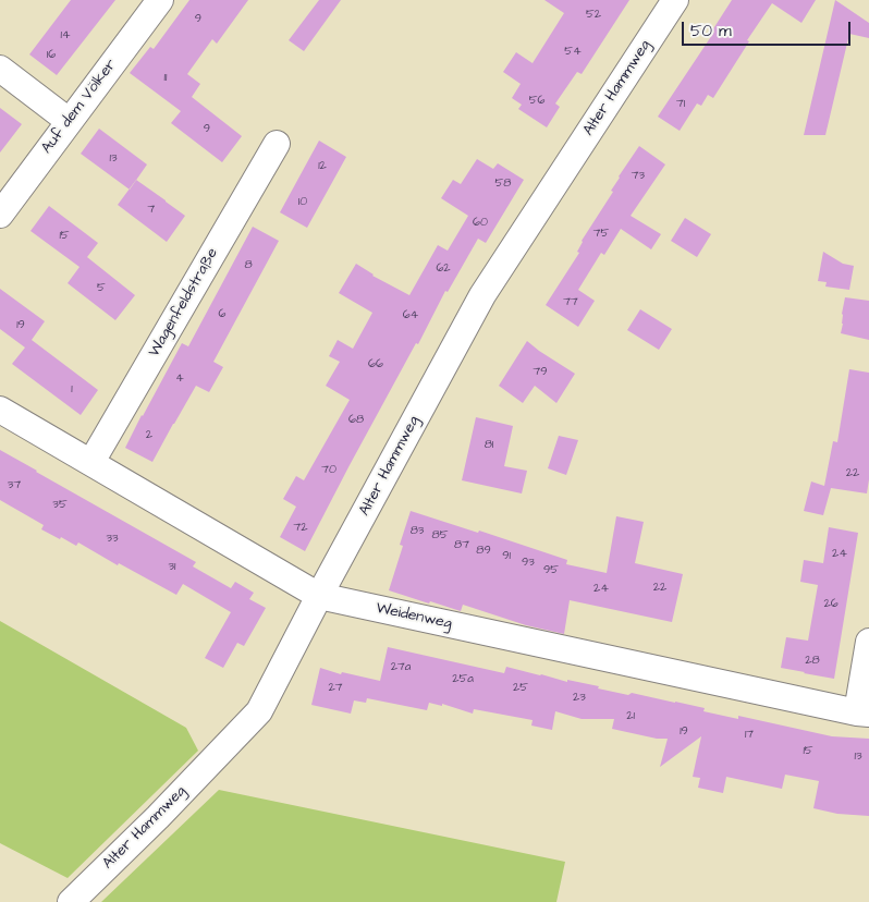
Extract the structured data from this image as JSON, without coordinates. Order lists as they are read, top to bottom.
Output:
{
  "streets": {
    "street": [
      "Alter Hammweg",
      "Auf dem Völker",
      "Wagenfeldstraße",
      "Weidenweg"
    ]
  },
  "crossings": [
    ["Alter Hammweg", "Weidenweg"],
    ["Wagenfeldstraße", "Weidenweg"]
  ],
  "house_numbers": [
    "52",
    "9",
    "14",
    "54",
    "16",
    "11",
    "56",
    "71",
    "9",
    "13",
    "12",
    "73",
    "58",
    "10",
    "7",
    "60",
    "75",
    "15",
    "8",
    "62",
    "5",
    "77",
    "6",
    "64",
    "19",
    "66",
    "79",
    "4",
    "1",
    "68",
    "2",
    "81",
    "70",
    "22",
    "37",
    "35",
    "72",
    "83",
    "85",
    "33",
    "87",
    "89",
    "24",
    "91",
    "93",
    "31",
    "95",
    "22",
    "24",
    "26",
    "28",
    "27a",
    "25a",
    "27",
    "25",
    "23",
    "21",
    "19",
    "17",
    "15",
    "13"
  ],
  "scale_bar": "50 m"
}
